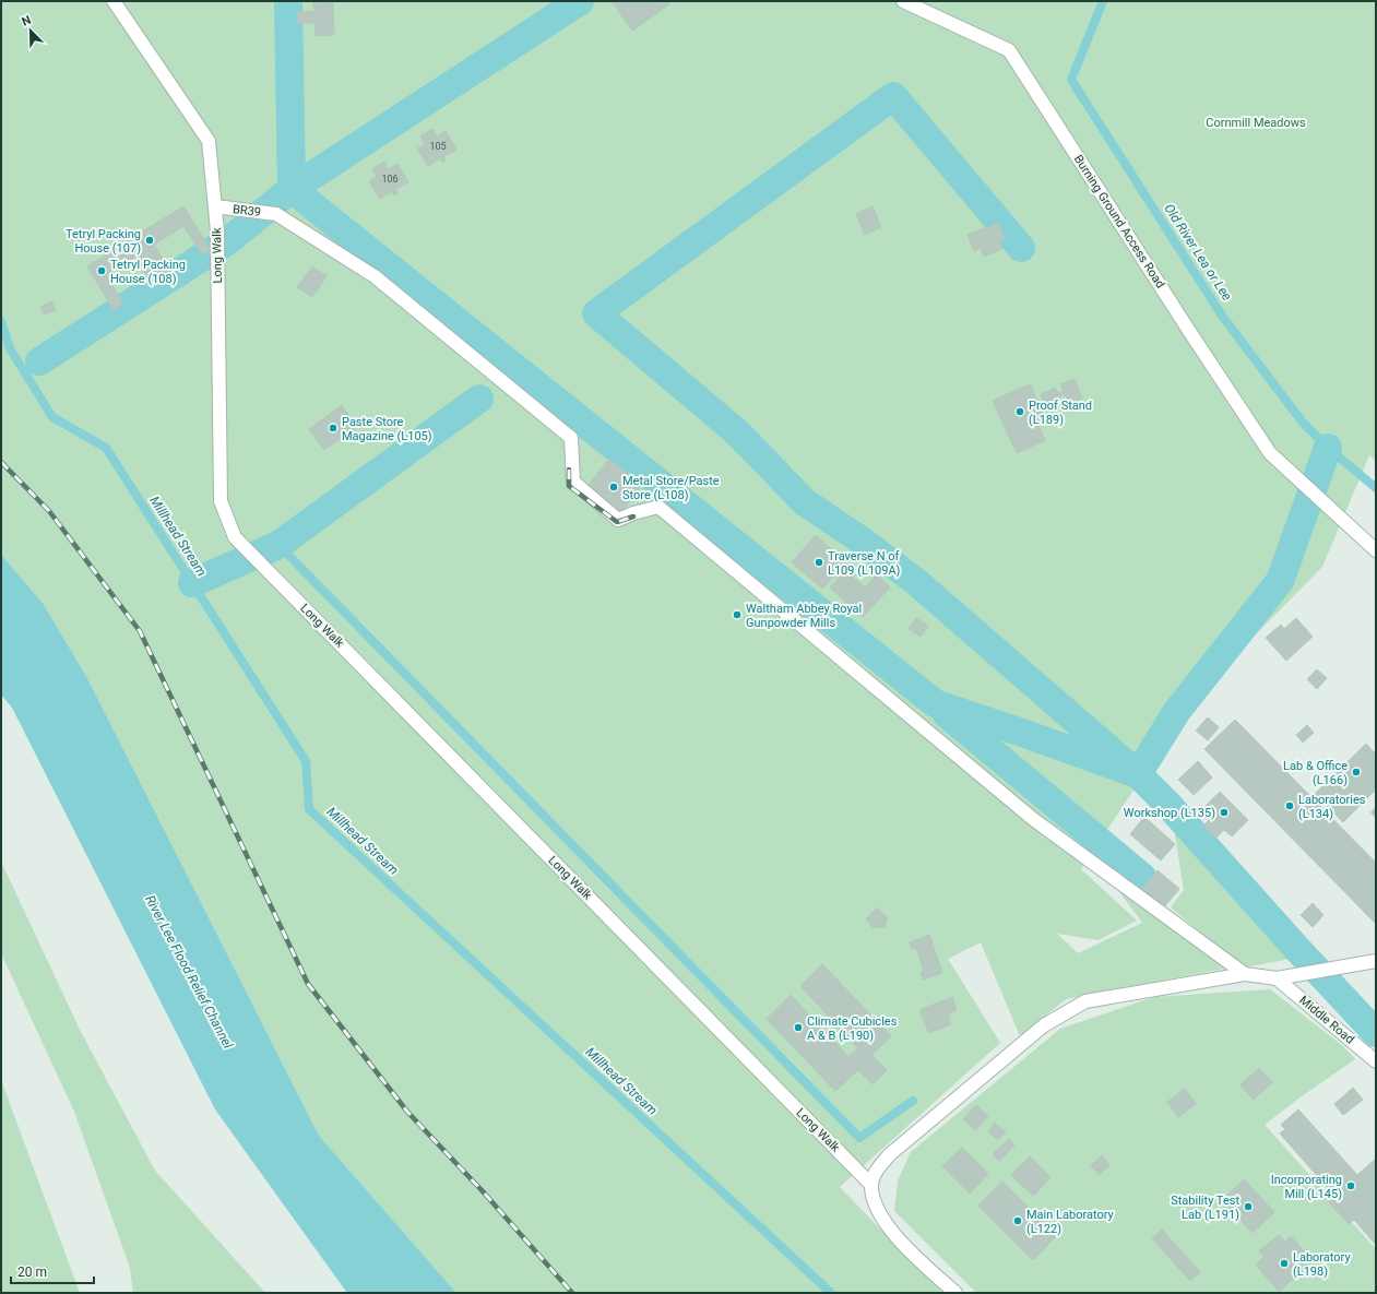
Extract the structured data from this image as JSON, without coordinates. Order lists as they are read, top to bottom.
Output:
{
  "streets": {
    "street": [
      "BR39",
      "Burning Ground Access Road",
      "Long Walk",
      "Middle Road"
    ]
  },
  "crossings": [
    ["BR39", "Long Walk"]
  ],
  "water": ["Old River Lea or Lee", "Millhead Stream", "River Lee Flood Relief Channel"],
  "parks": ["Cornmill Meadows"],
  "places": [
    "Tetryl Packing House (107)",
    "Tetryl Packing House (108)",
    "Proof Stand (L189)",
    "Paste Store Magazine (L105)",
    "Metal Store/Paste Store (L108)",
    "Traverse N of L109 (L109A)",
    "Waltham Abbey Royal Gunpowder Mills",
    "Lab & Office (L166)",
    "Laboratories (L134)",
    "Workshop (L135)",
    "Climate Cubicles A & B (L190)",
    "Incorporating Mill (L145)",
    "Stability Test Lab (L191)",
    "Main Laboratory (L122)",
    "Laboratory (L198)"
  ],
  "house_numbers": ["105", "106"],
  "scale_bar": "20 m",
  "north": "top left"
}
